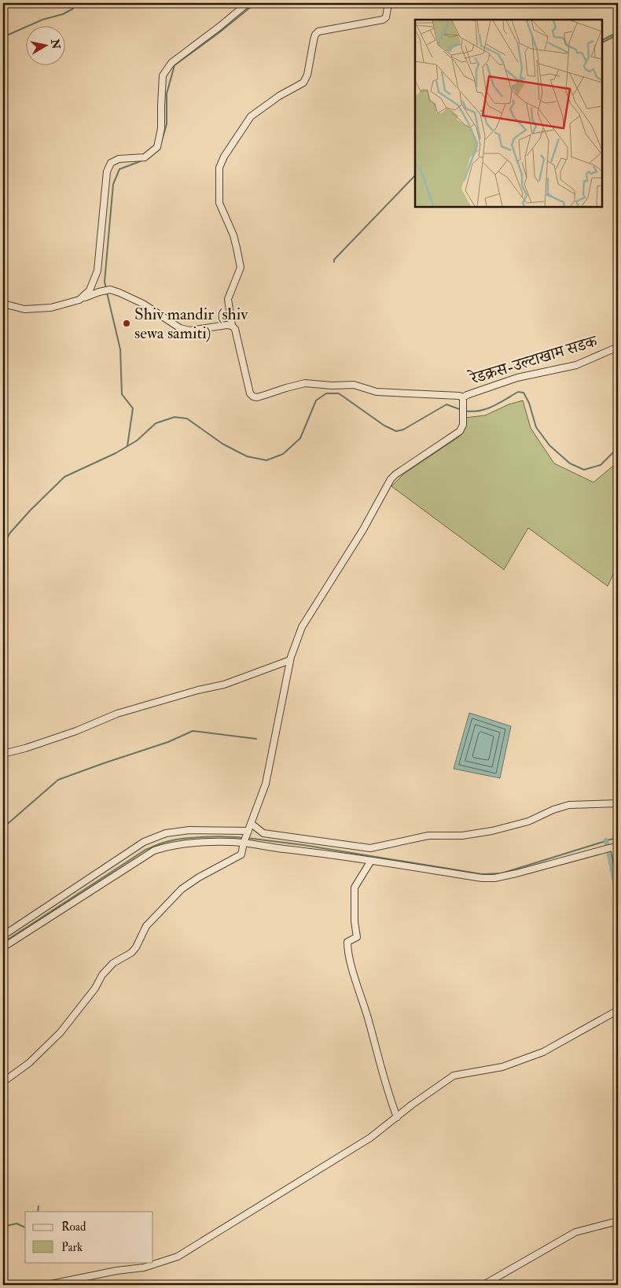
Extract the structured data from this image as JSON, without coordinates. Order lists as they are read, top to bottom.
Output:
{
  "streets": {
    "street": ["रेडक्रस-उल्टाखाम सडक"]
  },
  "places": ["Shiv mandir (shiv sewa samiti)"],
  "legend": ["Road", "Park"],
  "north": "right"
}
